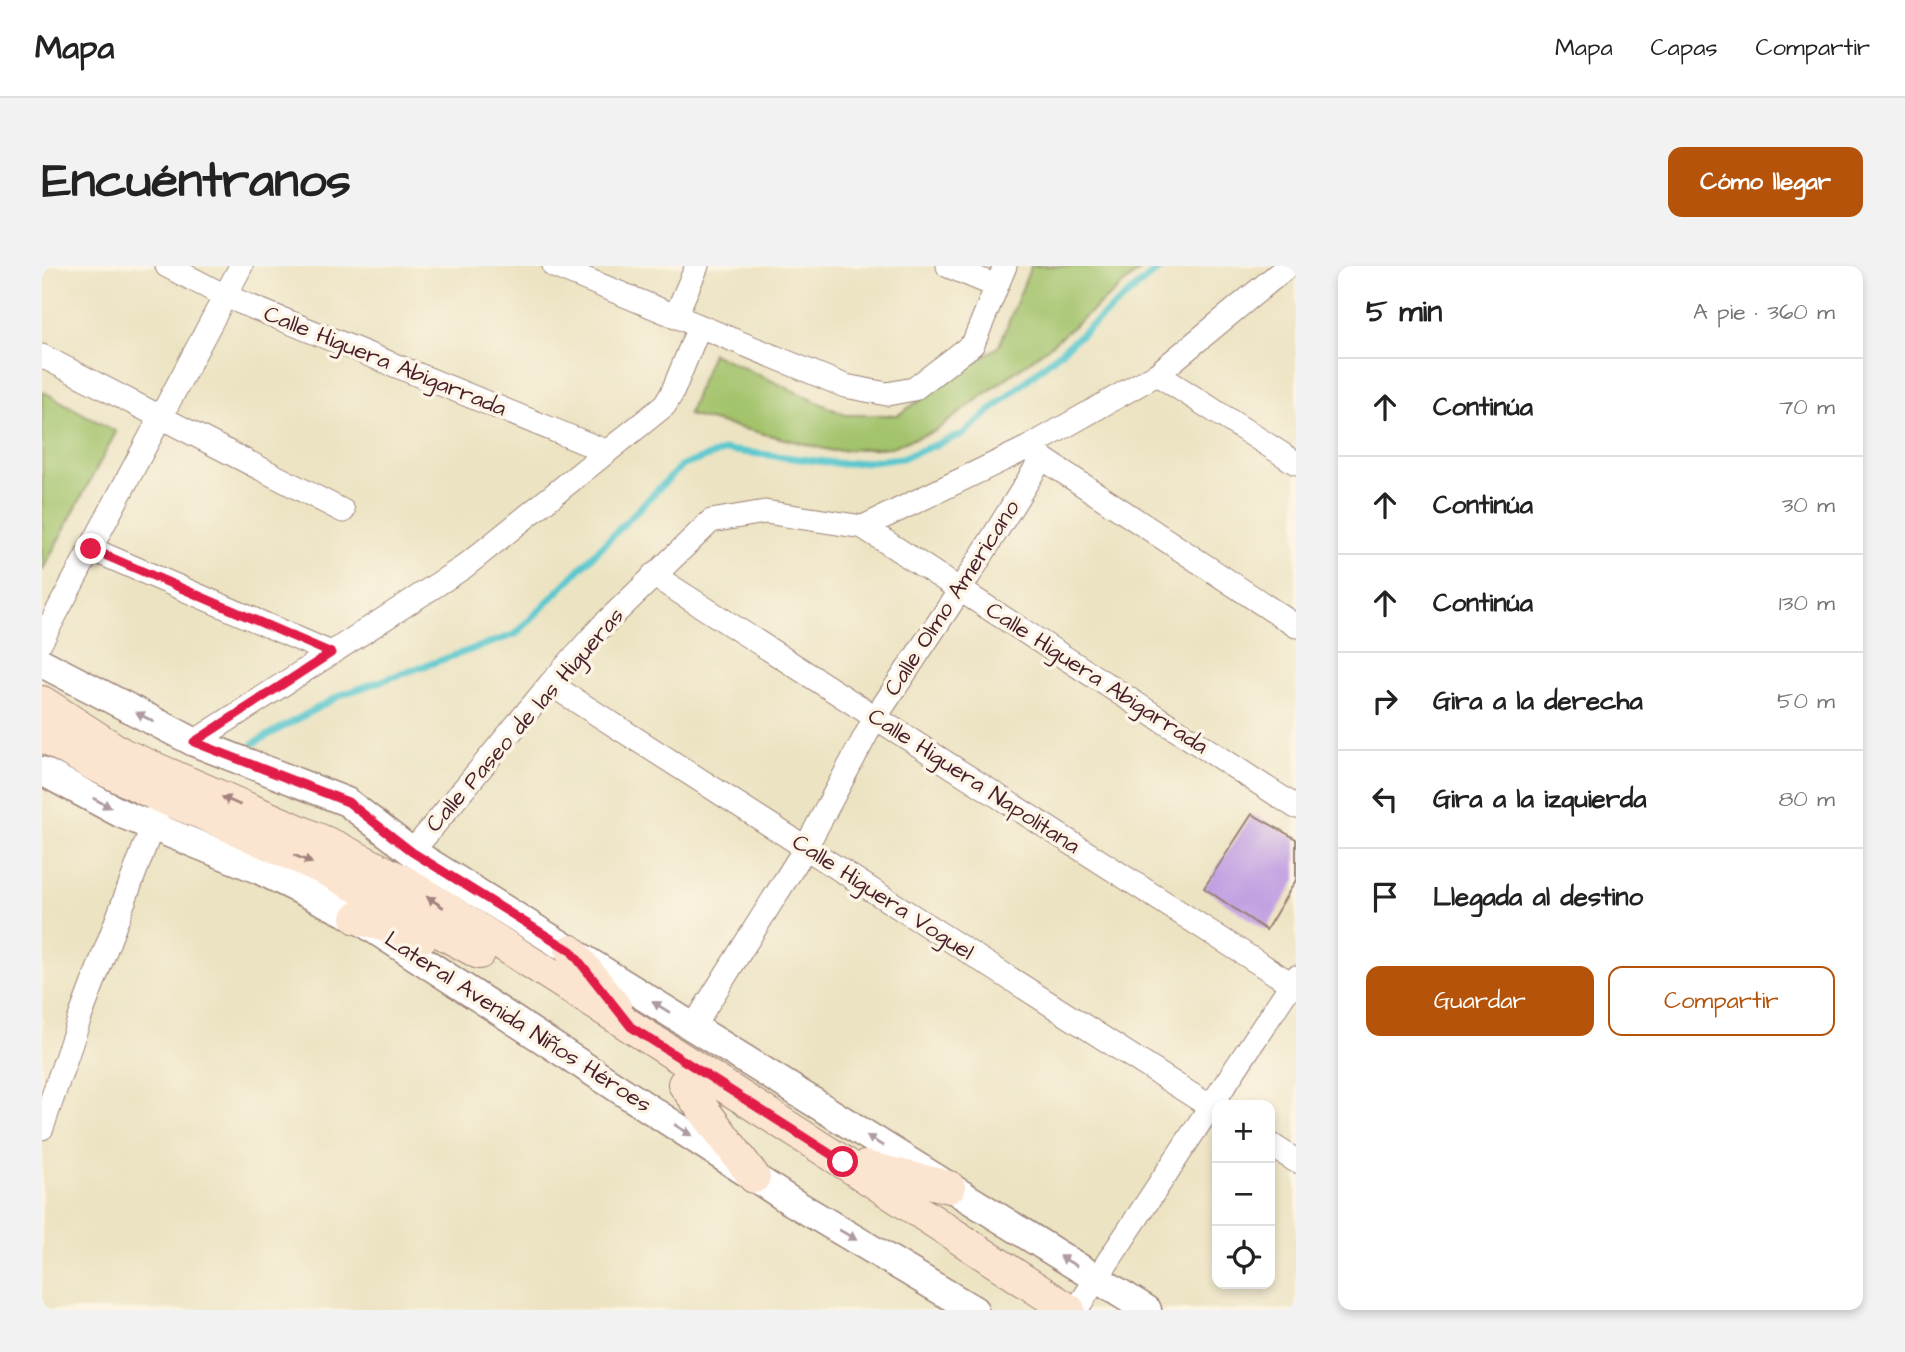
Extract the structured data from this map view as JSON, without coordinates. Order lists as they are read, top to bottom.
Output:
{
  "streets": {
    "street": [
      "Calle Higuera Abigarrada",
      "Calle Olmo Americano",
      "Calle Paseo de las Higueras",
      "Calle Higuera Napolitana",
      "Calle Higuera Voguel",
      "Lateral Avenida Niños Héroes"
    ]
  },
  "crossings": [
    ["Calle Higuera Abigarrada", "Calle Olmo Americano"],
    ["Calle Higuera Abigarrada", "Calle Paseo de las Higueras"],
    ["Calle Olmo Americano", "Calle Higuera Napolitana"],
    ["Calle Olmo Americano", "Calle Higuera Voguel"],
    ["Calle Paseo de las Higueras", "Calle Higuera Napolitana"],
    ["Calle Paseo de las Higueras", "Calle Higuera Voguel"]
  ],
  "page": {
    "header": "Mapa",
    "nav": ["Mapa", "Capas", "Compartir"],
    "buttons": [
      "Cómo llegar",
      ["Guardar", "Compartir"]
    ],
    "title": "Encuéntranos",
    "heading": ["5 min", "A pie · 360 m"],
    "list": [
      ["Continúa", "70 m"],
      ["Continúa", "30 m"],
      ["Continúa", "130 m"],
      ["Gira a la derecha", "50 m"],
      ["Gira a la izquierda", "80 m"],
      "Llegada al destino"
    ],
    "map_buttons": ["+", "−"]
  }
}
